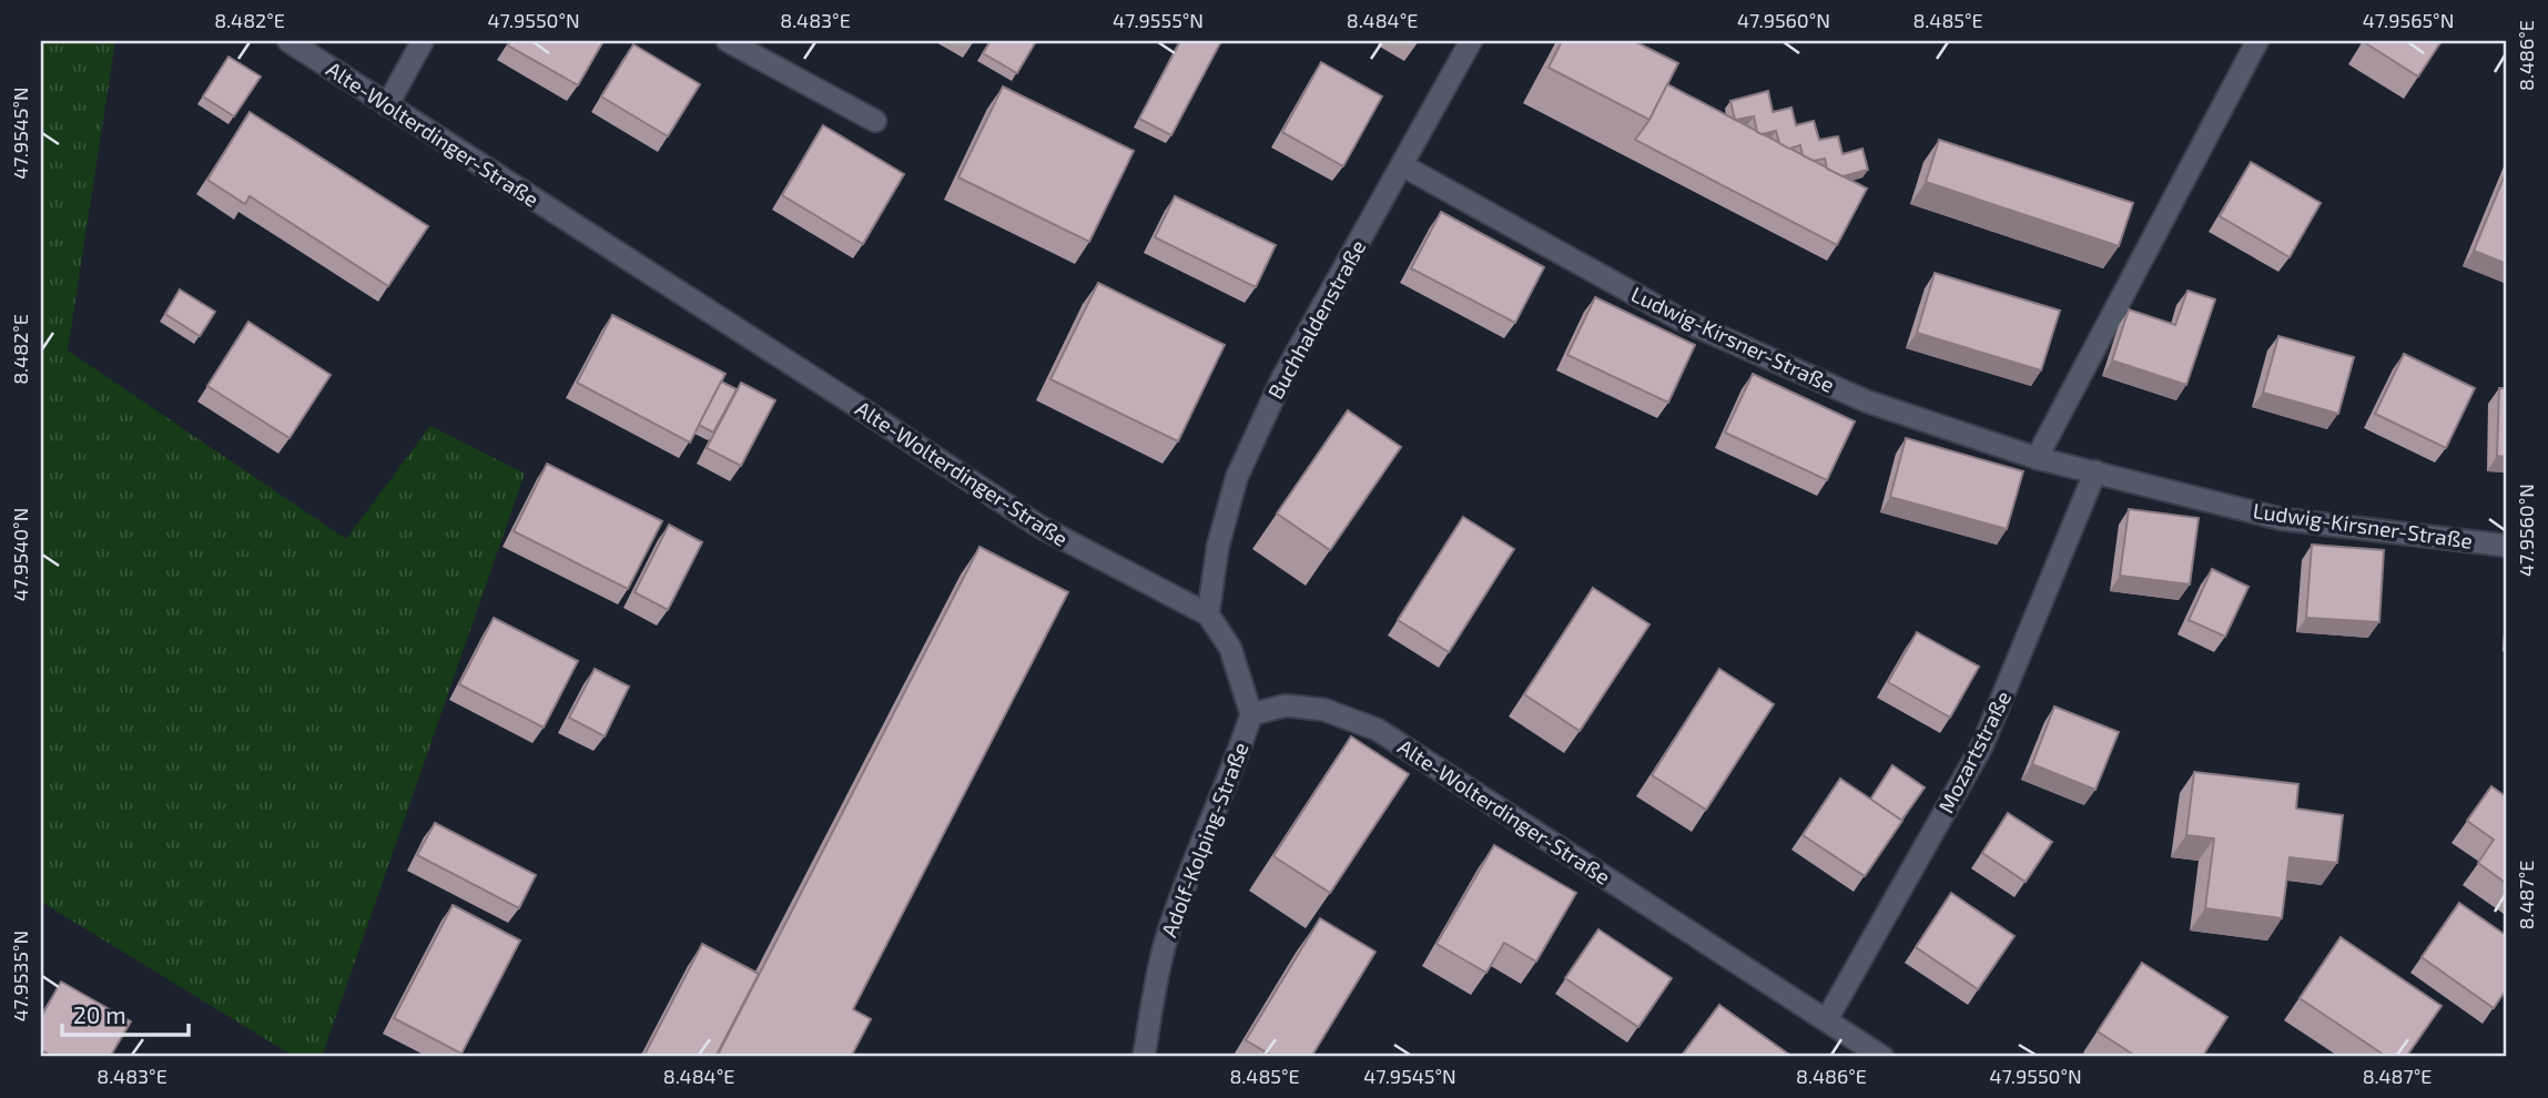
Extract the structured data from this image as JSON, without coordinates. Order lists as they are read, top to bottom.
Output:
{
  "streets": {
    "street": [
      "Alte-Wolterdinger-Straße",
      "Buchhaldenstraße",
      "Ludwig-Kirsner-Straße",
      "Mozartstraße",
      "Adolf-Kolping-Straße"
    ]
  },
  "crossings": [
    ["Alte-Wolterdinger-Straße", "Buchhaldenstraße"],
    ["Alte-Wolterdinger-Straße", "Mozartstraße"],
    ["Alte-Wolterdinger-Straße", "Adolf-Kolping-Straße"],
    ["Buchhaldenstraße", "Ludwig-Kirsner-Straße"],
    ["Ludwig-Kirsner-Straße", "Mozartstraße"]
  ],
  "scale_bar": "20 m",
  "coordinates": [
    "8.482°E",
    "47.9550°N",
    "8.483°E",
    "47.9555°N",
    "8.484°E",
    "47.9560°N",
    "8.485°E",
    "47.9565°N",
    "8.486°E",
    "47.9545°N",
    "47.9540°N",
    "8.487°E",
    "47.9535°N"
  ]
}
